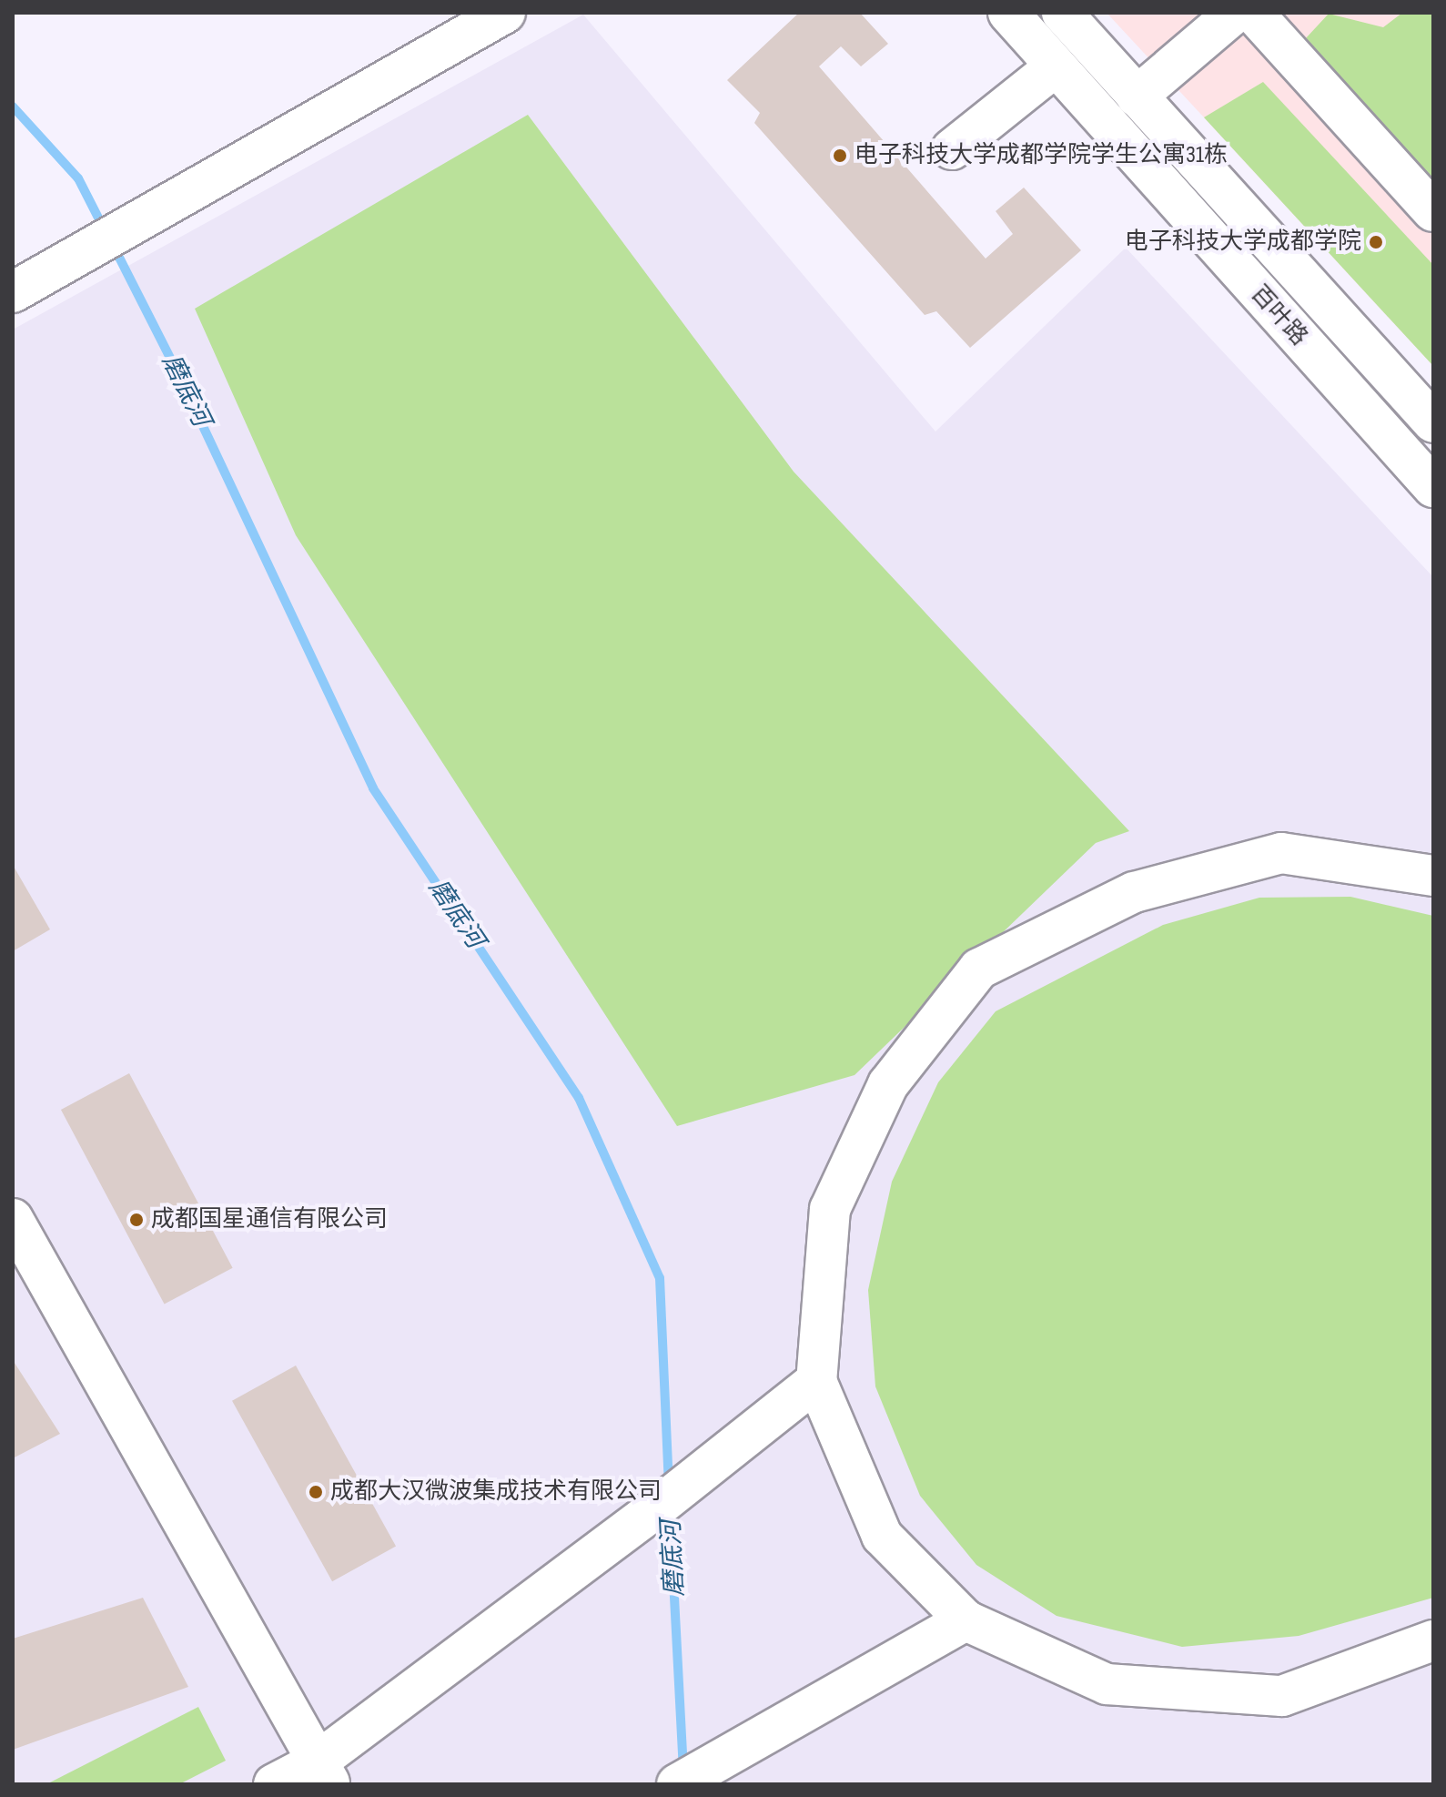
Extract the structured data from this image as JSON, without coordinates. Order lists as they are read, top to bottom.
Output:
{
  "streets": {
    "street": ["百叶路"]
  },
  "water": ["磨底河"],
  "places": [
    "电子科技大学成都学院学生公寓31栋",
    "电子科技大学成都学院",
    "成都国星通信有限公司",
    "成都大汉微波集成技术有限公司"
  ]
}
